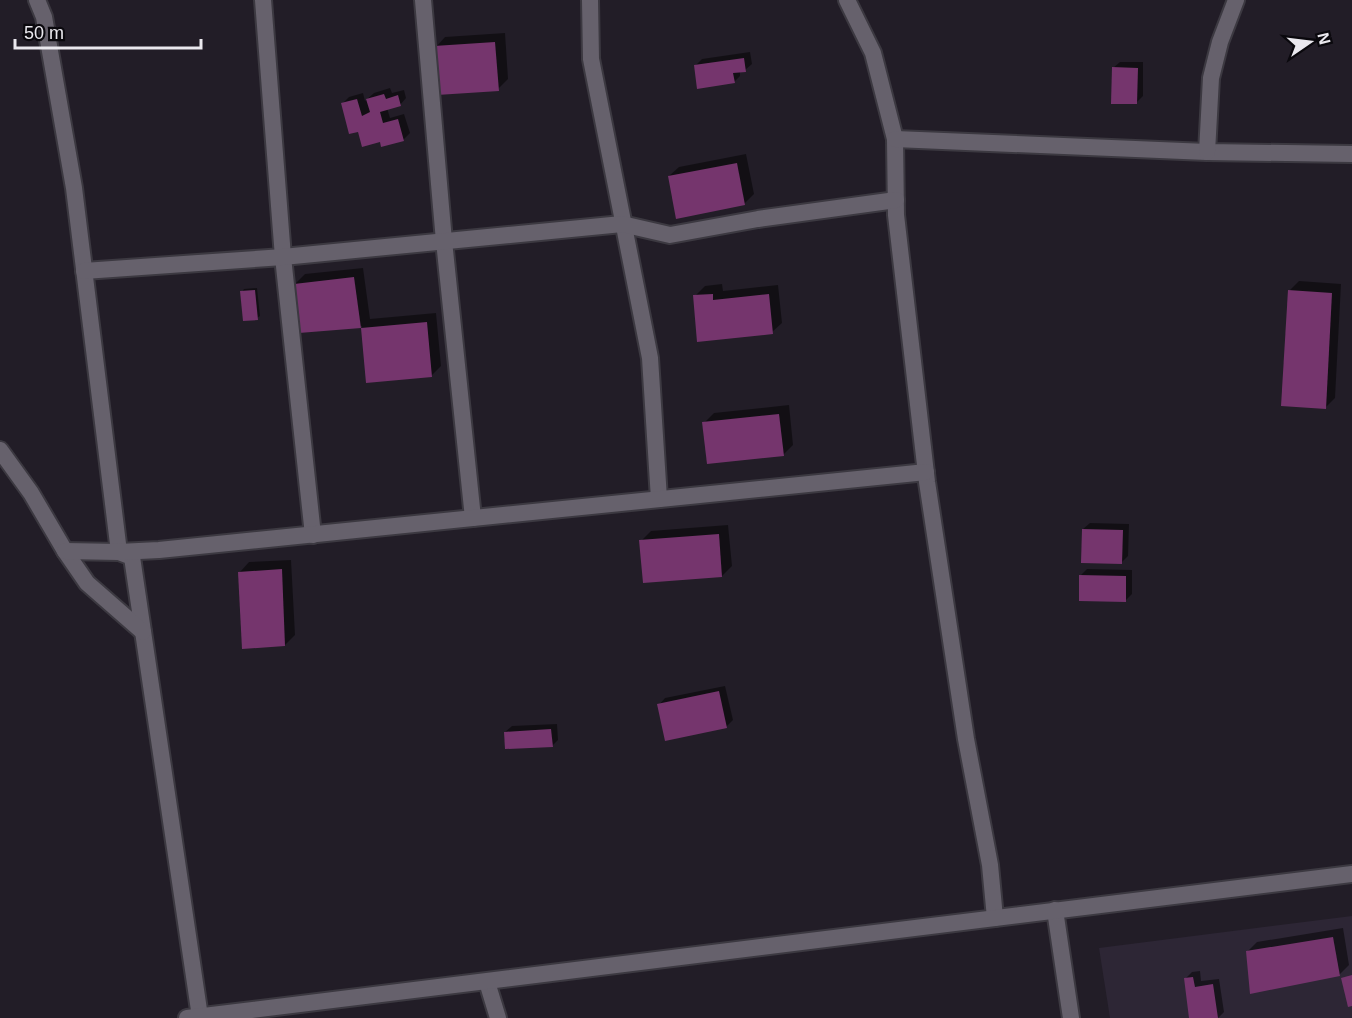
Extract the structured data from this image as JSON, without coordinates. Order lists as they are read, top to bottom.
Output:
{
  "scale_bar": "50 m",
  "north": "right"
}
